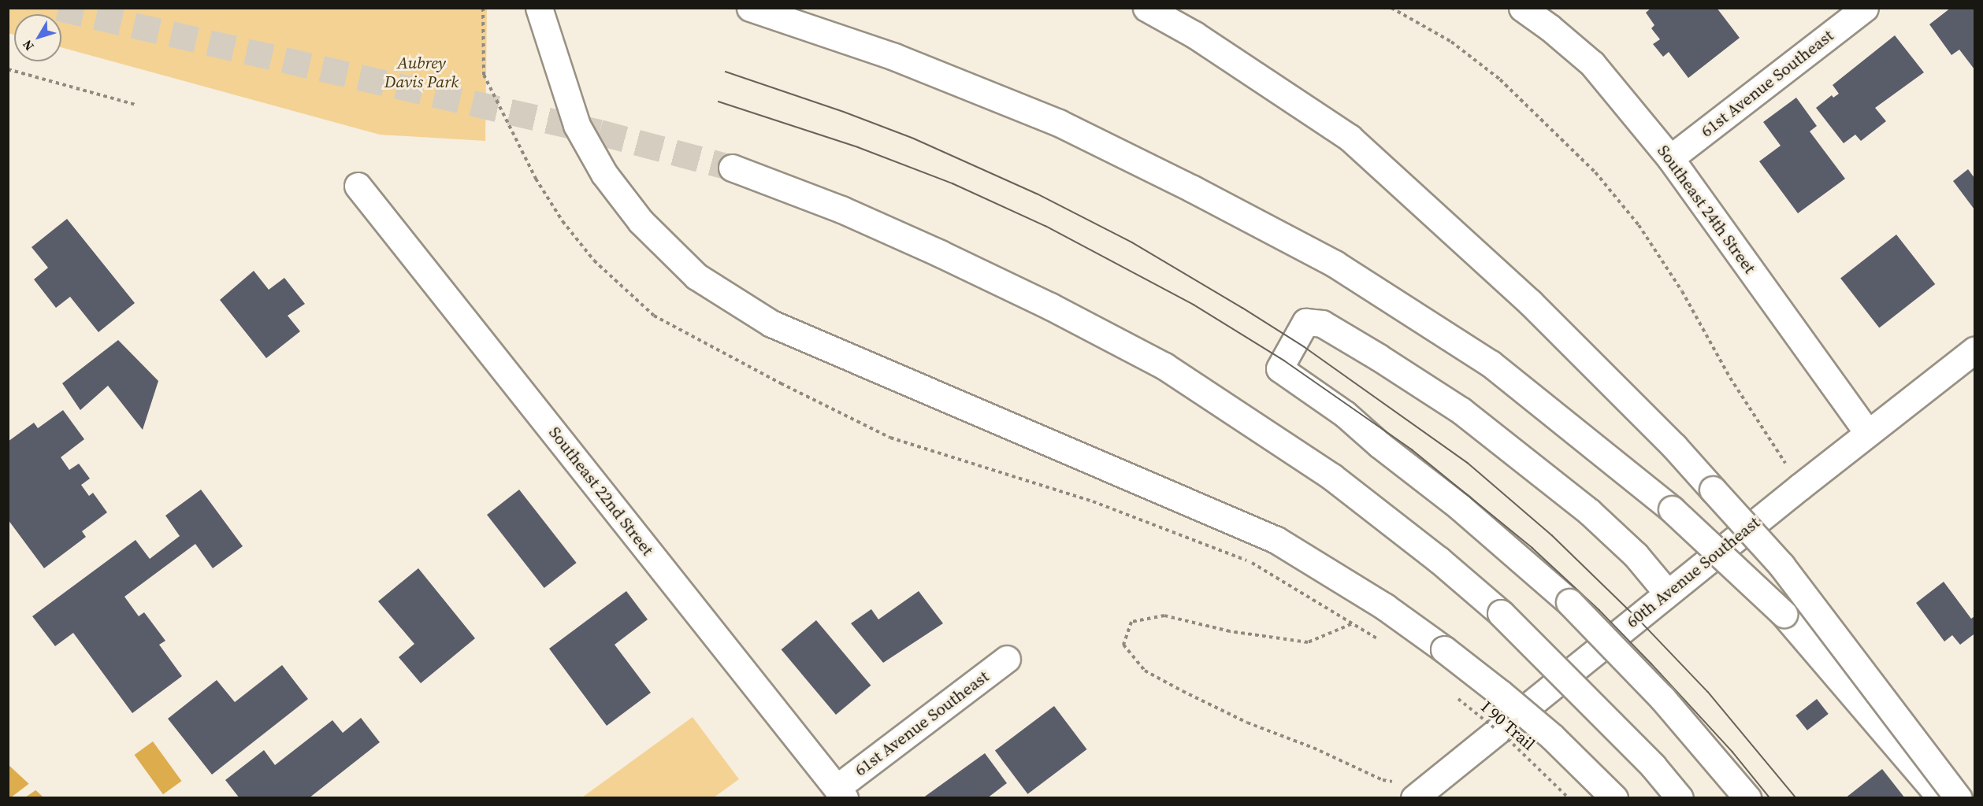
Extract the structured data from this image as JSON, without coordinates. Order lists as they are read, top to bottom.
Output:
{
  "streets": {
    "main road": [
      "61st Avenue Southeast",
      "Southeast 24th Street",
      "Southeast 22nd Street",
      "60th Avenue Southeast"
    ],
    "path": ["I 90 Trail"]
  },
  "crossings": [
    ["61st Avenue Southeast", "Southeast 24th Street"],
    ["61st Avenue Southeast", "Southeast 22nd Street"],
    ["Southeast 24th Street", "60th Avenue Southeast"]
  ],
  "parks": ["Aubrey Davis Park"],
  "north": "bottom left"
}
